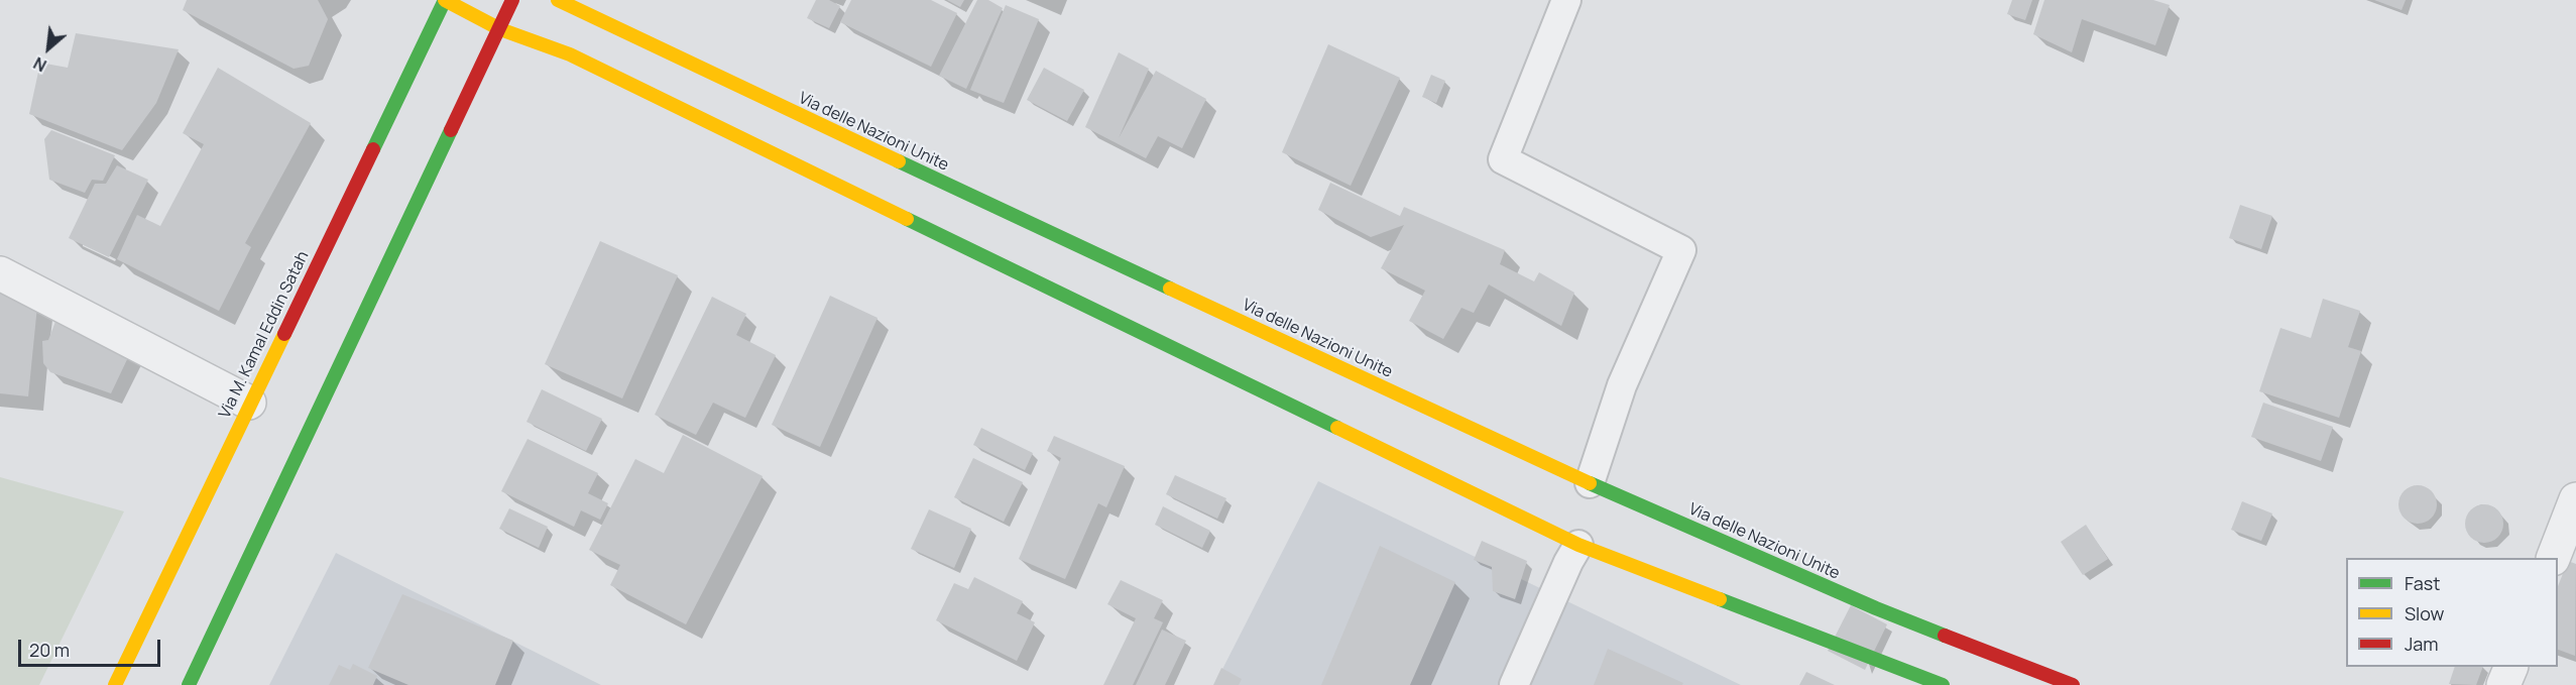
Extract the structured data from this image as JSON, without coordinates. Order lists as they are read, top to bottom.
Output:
{
  "streets": {
    "street": ["Via delle Nazioni Unite", "Via M. Kamal Eddin Satah"]
  },
  "legend": ["Fast", "Slow", "Jam"],
  "scale_bar": "20 m",
  "north": "bottom left"
}
